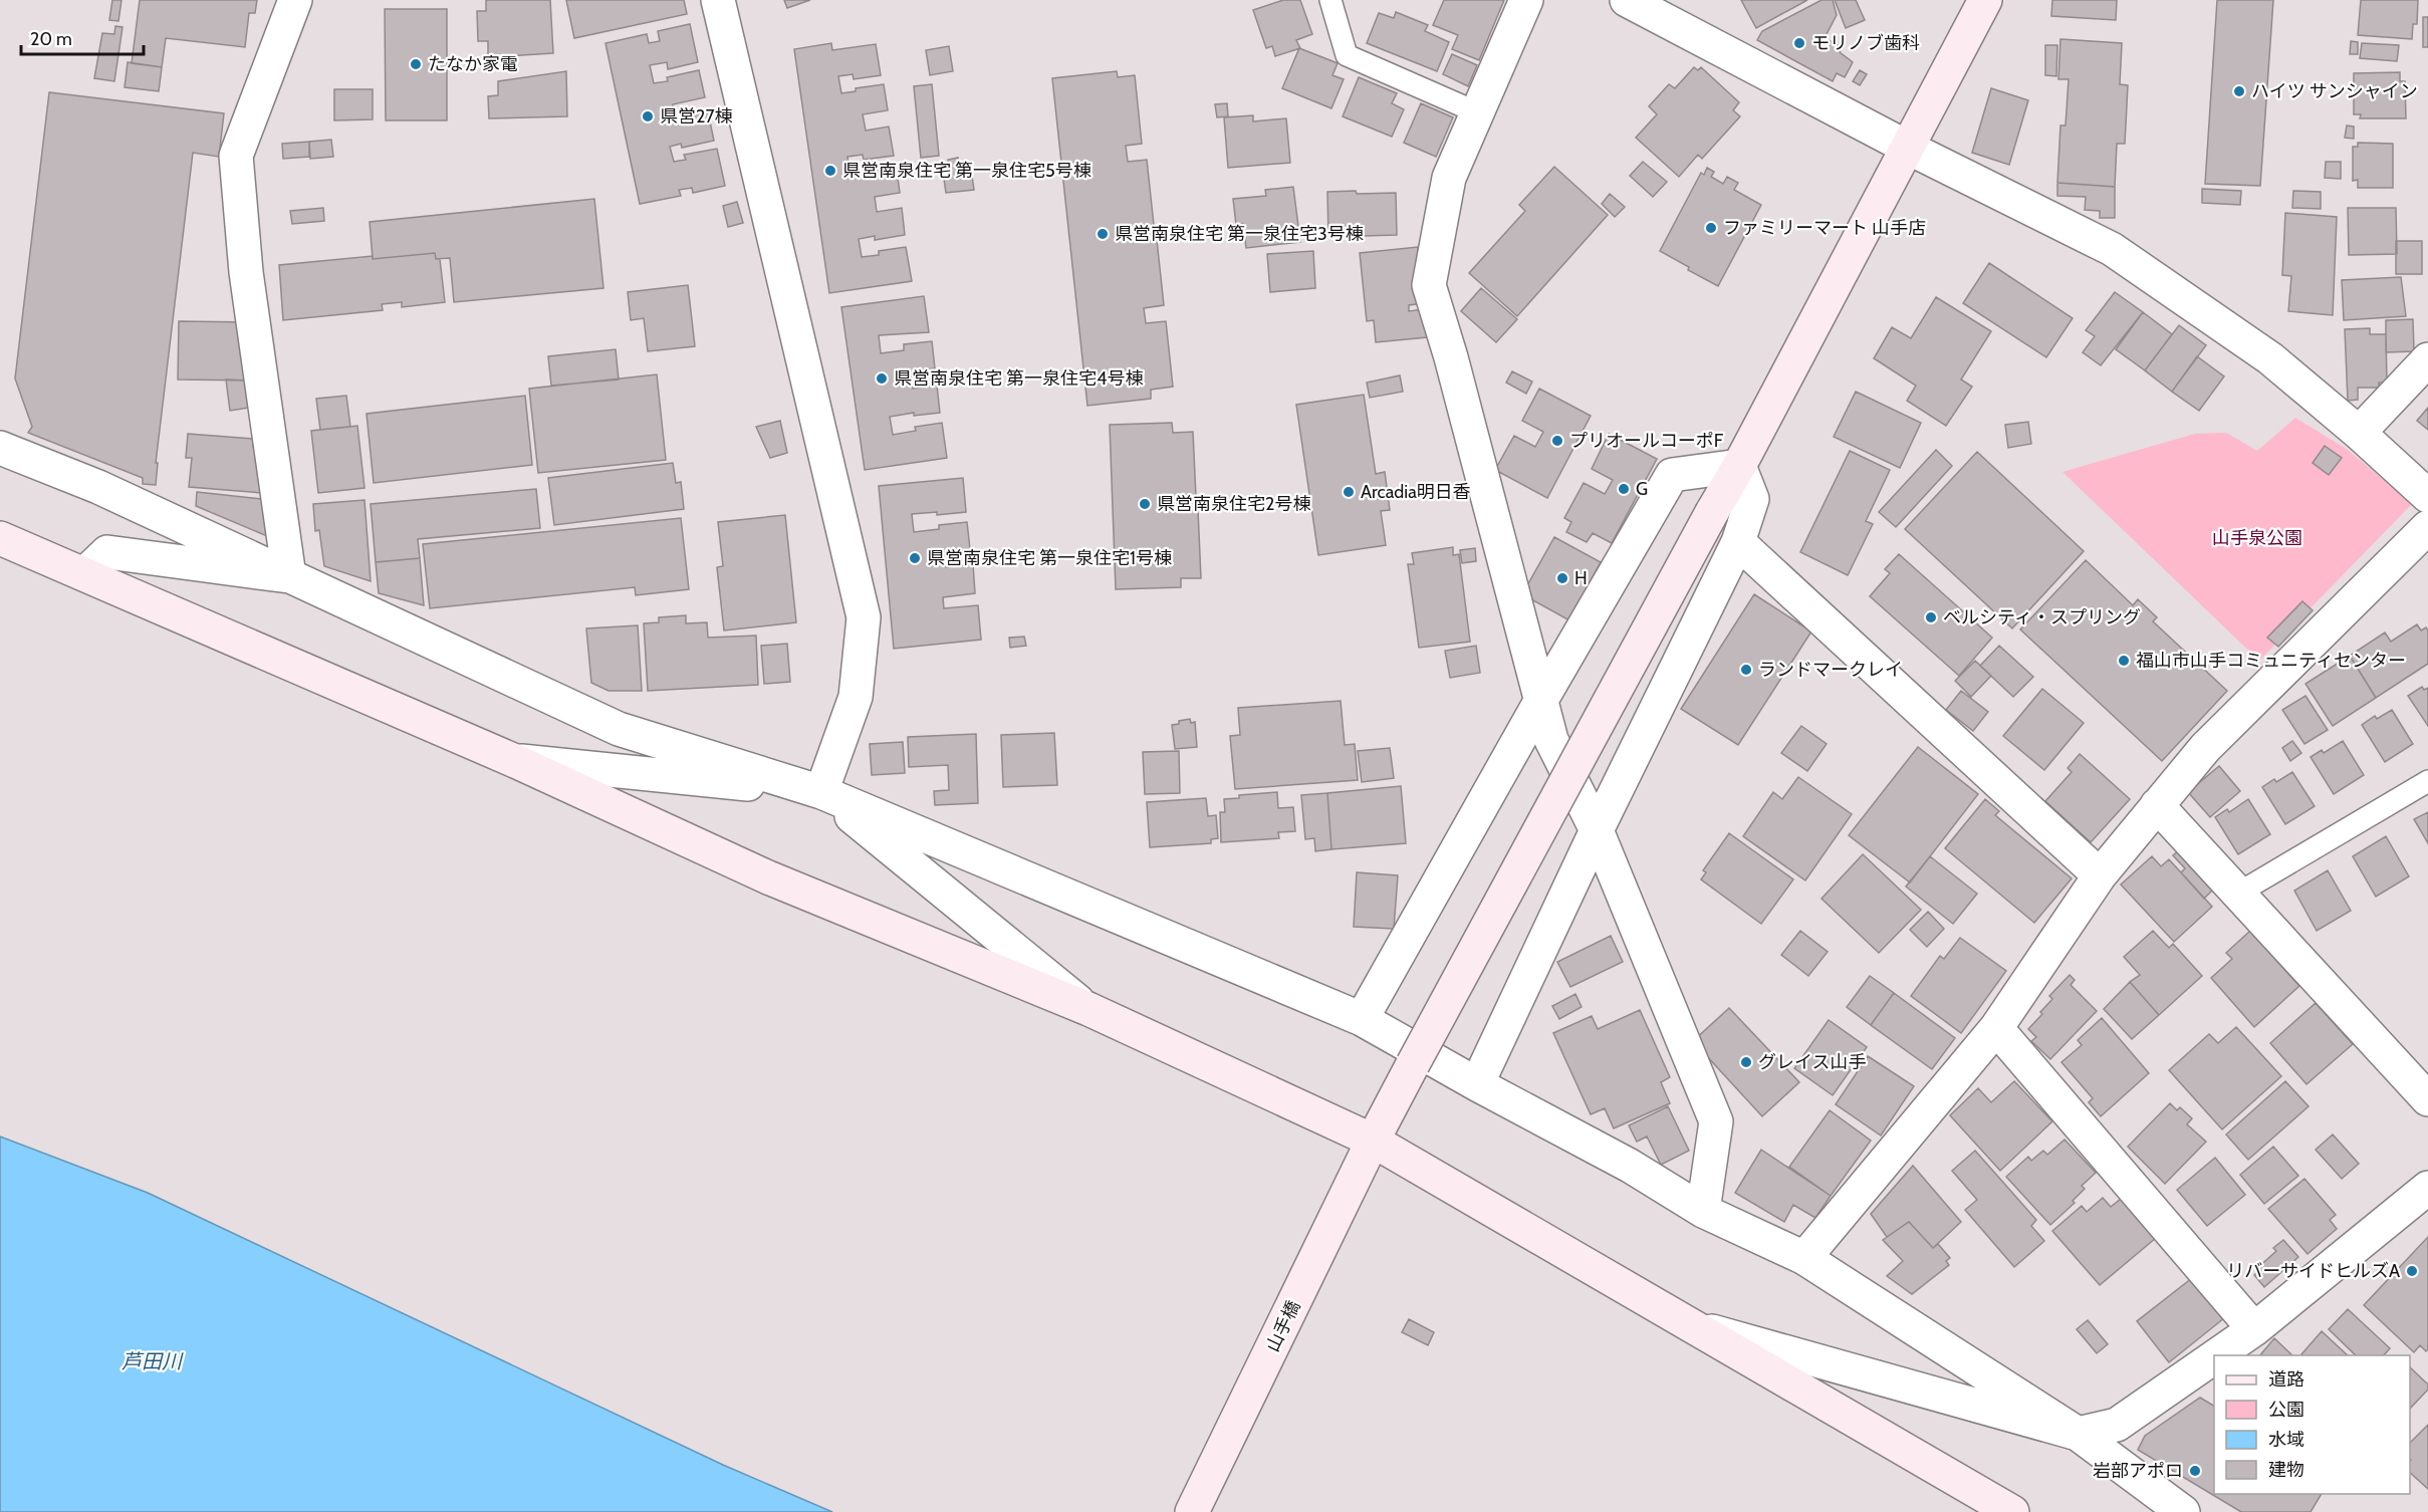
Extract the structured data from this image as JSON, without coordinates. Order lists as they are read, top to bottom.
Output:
{
  "streets": {
    "street": ["山手橋"]
  },
  "water": ["芦田川"],
  "parks": ["山手泉公園"],
  "places": [
    "モリノブ歯科",
    "たなか家電",
    "ハイツ サンシャイン",
    "県営27棟",
    "県営南泉住宅 第一泉住宅5号棟",
    "ファミリーマート 山手店",
    "県営南泉住宅 第一泉住宅3号棟",
    "県営南泉住宅 第一泉住宅4号棟",
    "プリオールコーポF",
    "G",
    "Arcadia明日香",
    "県営南泉住宅2号棟",
    "県営南泉住宅 第一泉住宅1号棟",
    "H",
    "ベルシティ・スプリング",
    "福山市山手コミュニティセンター",
    "ランドマークレイ",
    "グレイス山手",
    "リバーサイドヒルズA",
    "岩部アポロ"
  ],
  "legend": [
    "道路",
    "公園",
    "水域",
    "建物"
  ],
  "scale_bar": "20 m"
}
